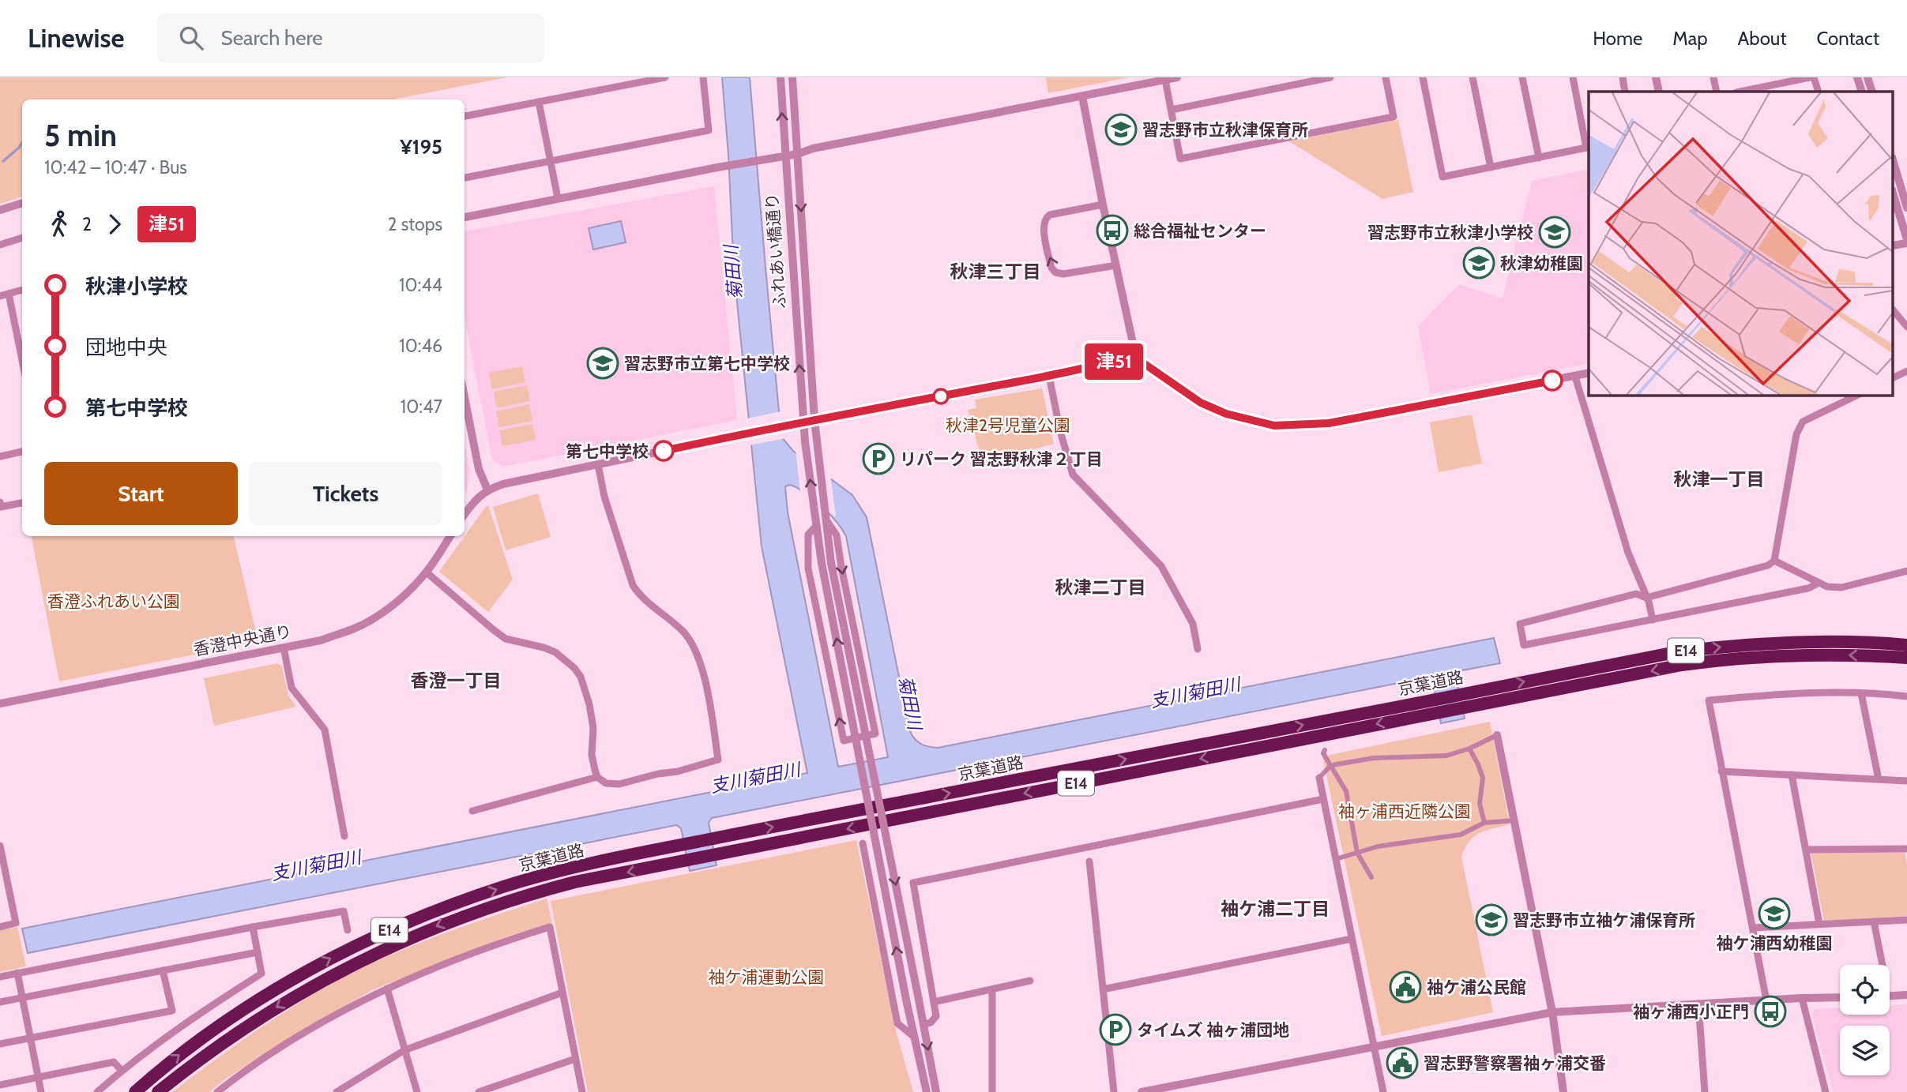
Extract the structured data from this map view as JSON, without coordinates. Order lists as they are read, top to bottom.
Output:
{
  "streets": {
    "highway": ["E14", "京葉道路"],
    "street": ["ふれあい橋通り", "香澄中央通り"]
  },
  "districts": [
    "秋津三丁目",
    "秋津一丁目",
    "秋津二丁目",
    "香澄一丁目",
    "袖ケ浦二丁目"
  ],
  "water": ["菊田川", "支川菊田川"],
  "parks": [
    "秋津2号児童公園",
    "香澄ふれあい公園",
    "袖ヶ浦西近隣公園",
    "袖ケ浦運動公園"
  ],
  "places": {
    "school or university": [
      "習志野市立秋津保育所",
      "習志野市立秋津小学校",
      "秋津幼稚園",
      "習志野市立第七中学校",
      "袖ケ浦西幼稚園",
      "習志野市立袖ケ浦保育所"
    ],
    "bus stop": ["総合福祉センター", "袖ヶ浦西小正門"],
    "other": ["第七中学校"],
    "parking": ["リパーク 習志野秋津２丁目", "タイムズ 袖ヶ浦団地"],
    "public building": ["袖ケ浦公民館", "習志野警察署袖ヶ浦交番"]
  },
  "lines": ["bus line 津51"],
  "page": {
    "header": "Linewise",
    "search": "Search here",
    "nav": [
      "Home",
      "Map",
      "About",
      "Contact"
    ],
    "on_map": "津51",
    "heading": ["5 min", "10:42 – 10:47 · Bus", "¥195"],
    "legs": ["2", "津51", "2 stops"],
    "list": [
      {
        "name": "秋津小学校",
        "value": "10:44"
      },
      {
        "name": "団地中央",
        "value": "10:46"
      },
      {
        "name": "第七中学校",
        "value": "10:47"
      }
    ],
    "buttons": ["Start", "Tickets"]
  }
}
